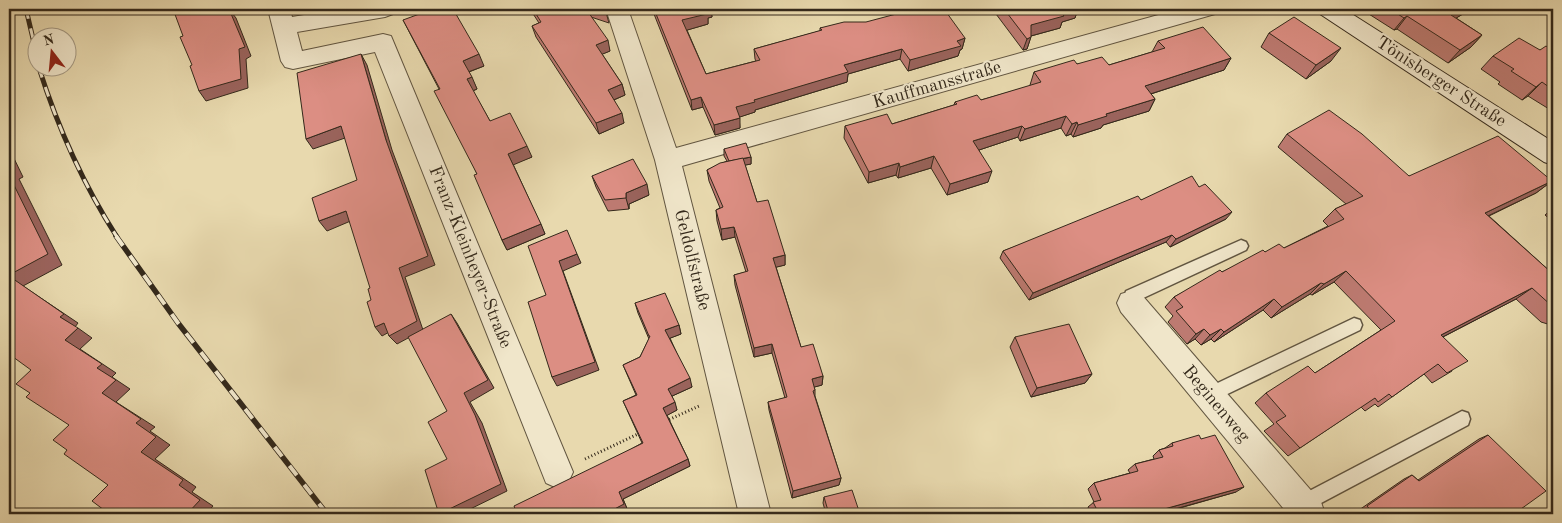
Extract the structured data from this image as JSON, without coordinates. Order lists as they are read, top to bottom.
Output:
{
  "streets": {
    "street": [
      "Tönisberger Straße",
      "Kauffmansstraße",
      "Franz-Kleinheyer-Straße",
      "Geldolfstraße",
      "Beginenweg"
    ]
  },
  "crossings": [
    ["Kauffmansstraße", "Geldolfstraße"]
  ],
  "north": "top"
}
